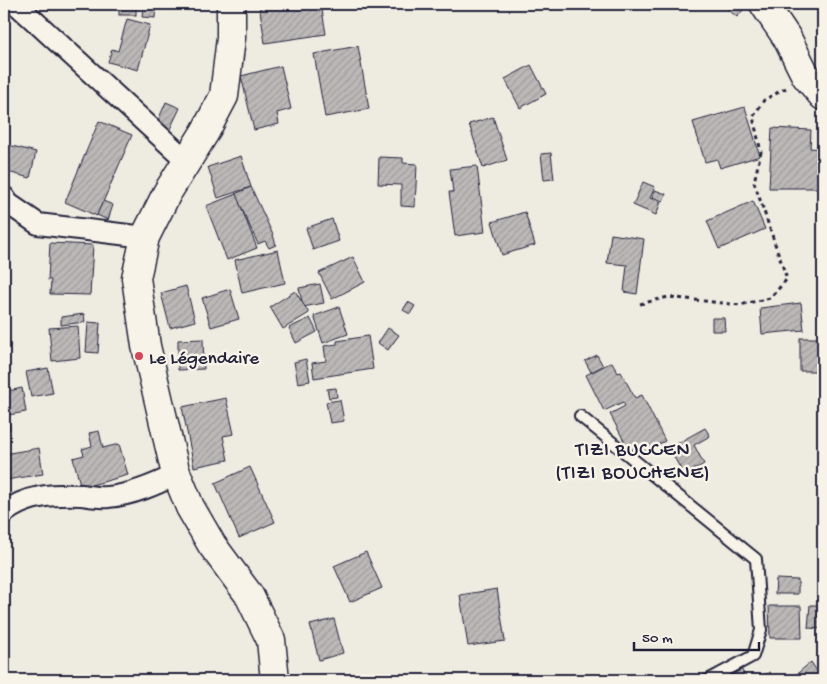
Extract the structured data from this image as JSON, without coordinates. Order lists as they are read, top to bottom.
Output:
{
  "districts": ["TIZI BUCCEN (TIZI BOUCHENE)"],
  "places": ["Le Légendaire"],
  "scale_bar": "50 m"
}
